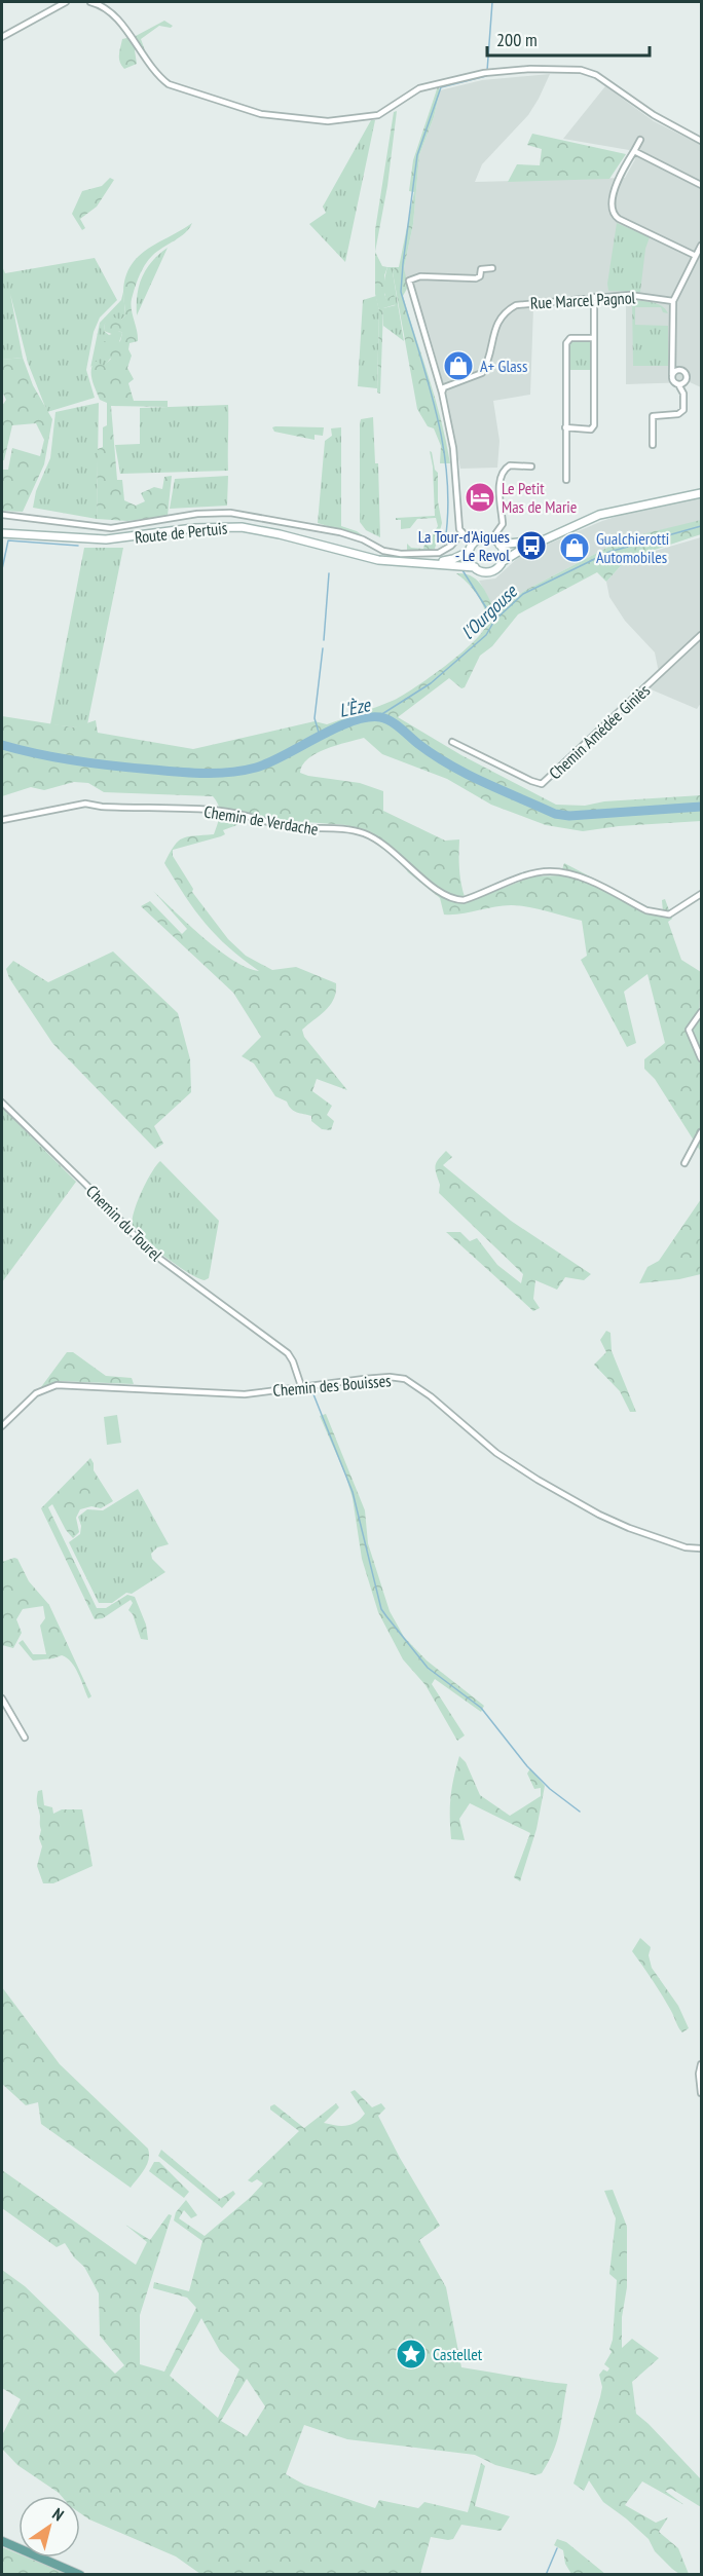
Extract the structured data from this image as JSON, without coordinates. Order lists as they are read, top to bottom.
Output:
{
  "streets": {
    "main road": ["Route de Pertuis"],
    "street": [
      "Rue Marcel Pagnol",
      "Chemin Amédée Giniès",
      "Chemin de Verdache",
      "Chemin du Tourel",
      "Chemin des Bouisses"
    ]
  },
  "crossings": [
    ["Chemin du Tourel", "Chemin des Bouisses"]
  ],
  "water": ["l'Ourgouse", "L'Èze"],
  "places": {
    "shop": ["A+ Glass", "Gualchierotti Automobiles"],
    "hotel": ["Le Petit Mas de Marie"],
    "bus stop": ["La Tour-d'Aigues - Le Revol"],
    "place": ["Castellet"]
  },
  "scale_bar": "200 m",
  "north": "top right"
}
